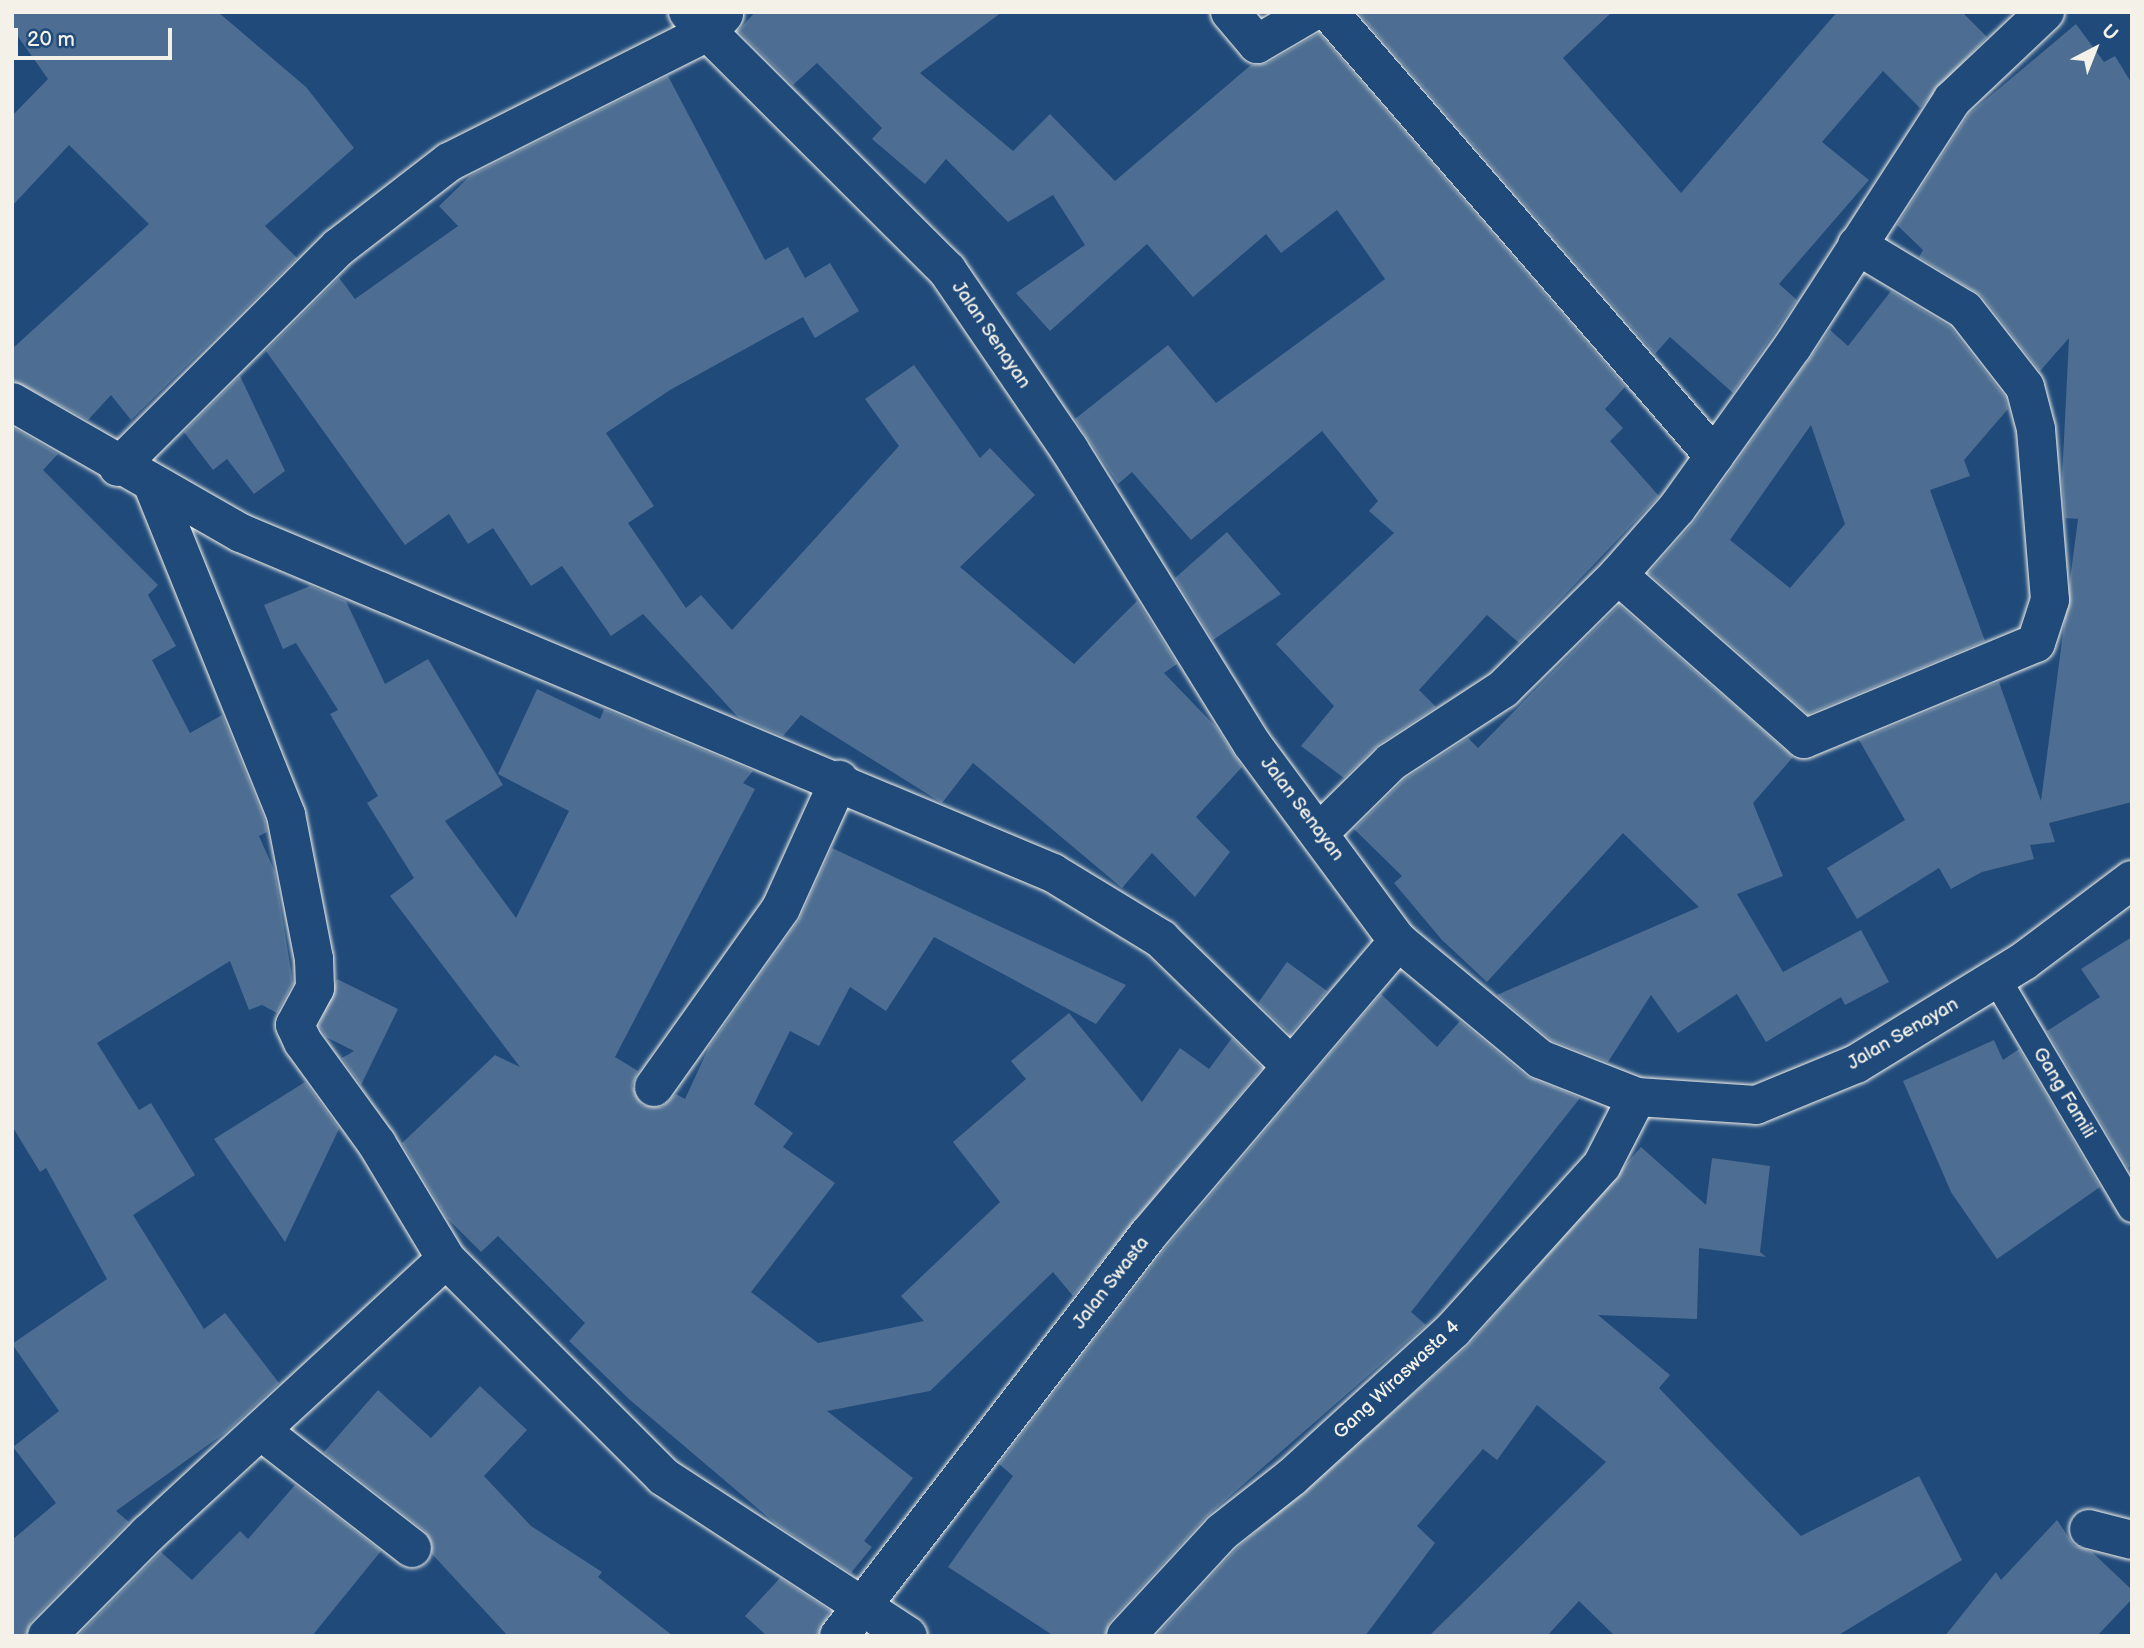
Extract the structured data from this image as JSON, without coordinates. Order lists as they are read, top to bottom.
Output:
{
  "streets": {
    "street": ["Jalan Senayan", "Jalan Swasta", "Gang Wiraswasta 4"],
    "lane": ["Gang Famili"]
  },
  "crossings": [
    ["Jalan Senayan", "Gang Famili"],
    ["Jalan Senayan", "Jalan Swasta"],
    ["Jalan Senayan", "Gang Wiraswasta 4"]
  ],
  "scale_bar": "20 m",
  "north": "top right"
}
